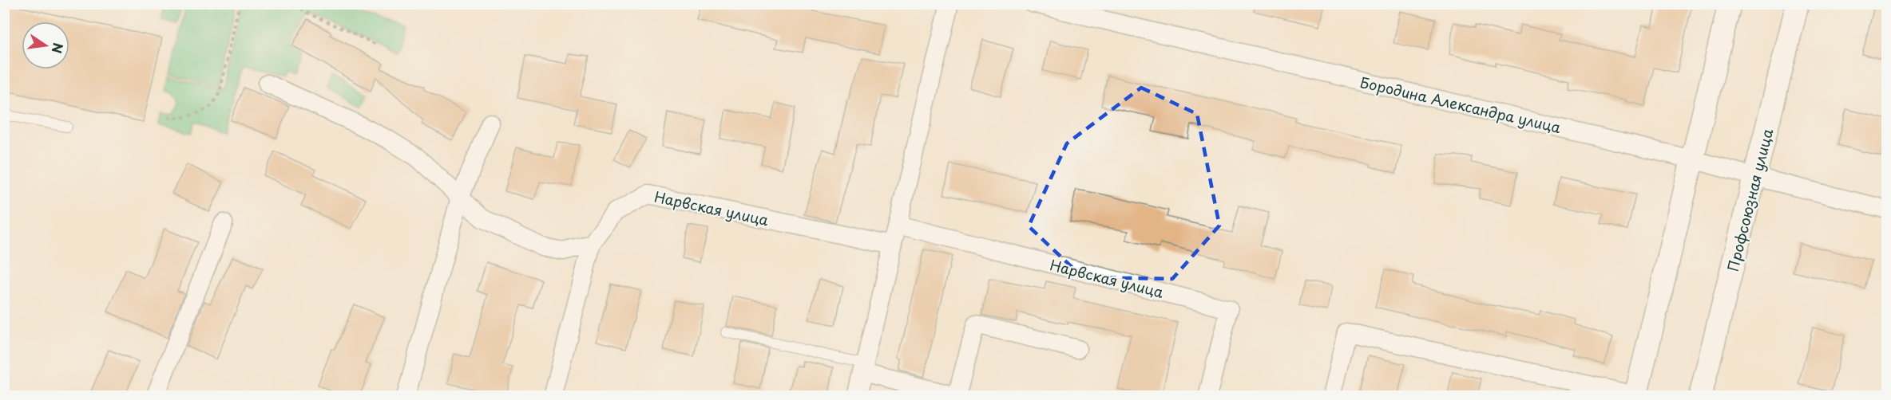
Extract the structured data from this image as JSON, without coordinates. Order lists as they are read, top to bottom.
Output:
{
  "streets": {
    "street": ["Бородина Александра улица", "Профсоюзная улица", "Нарвская улица"]
  },
  "crossings": [
    ["Бородина Александра улица", "Профсоюзная улица"]
  ],
  "north": "right"
}
